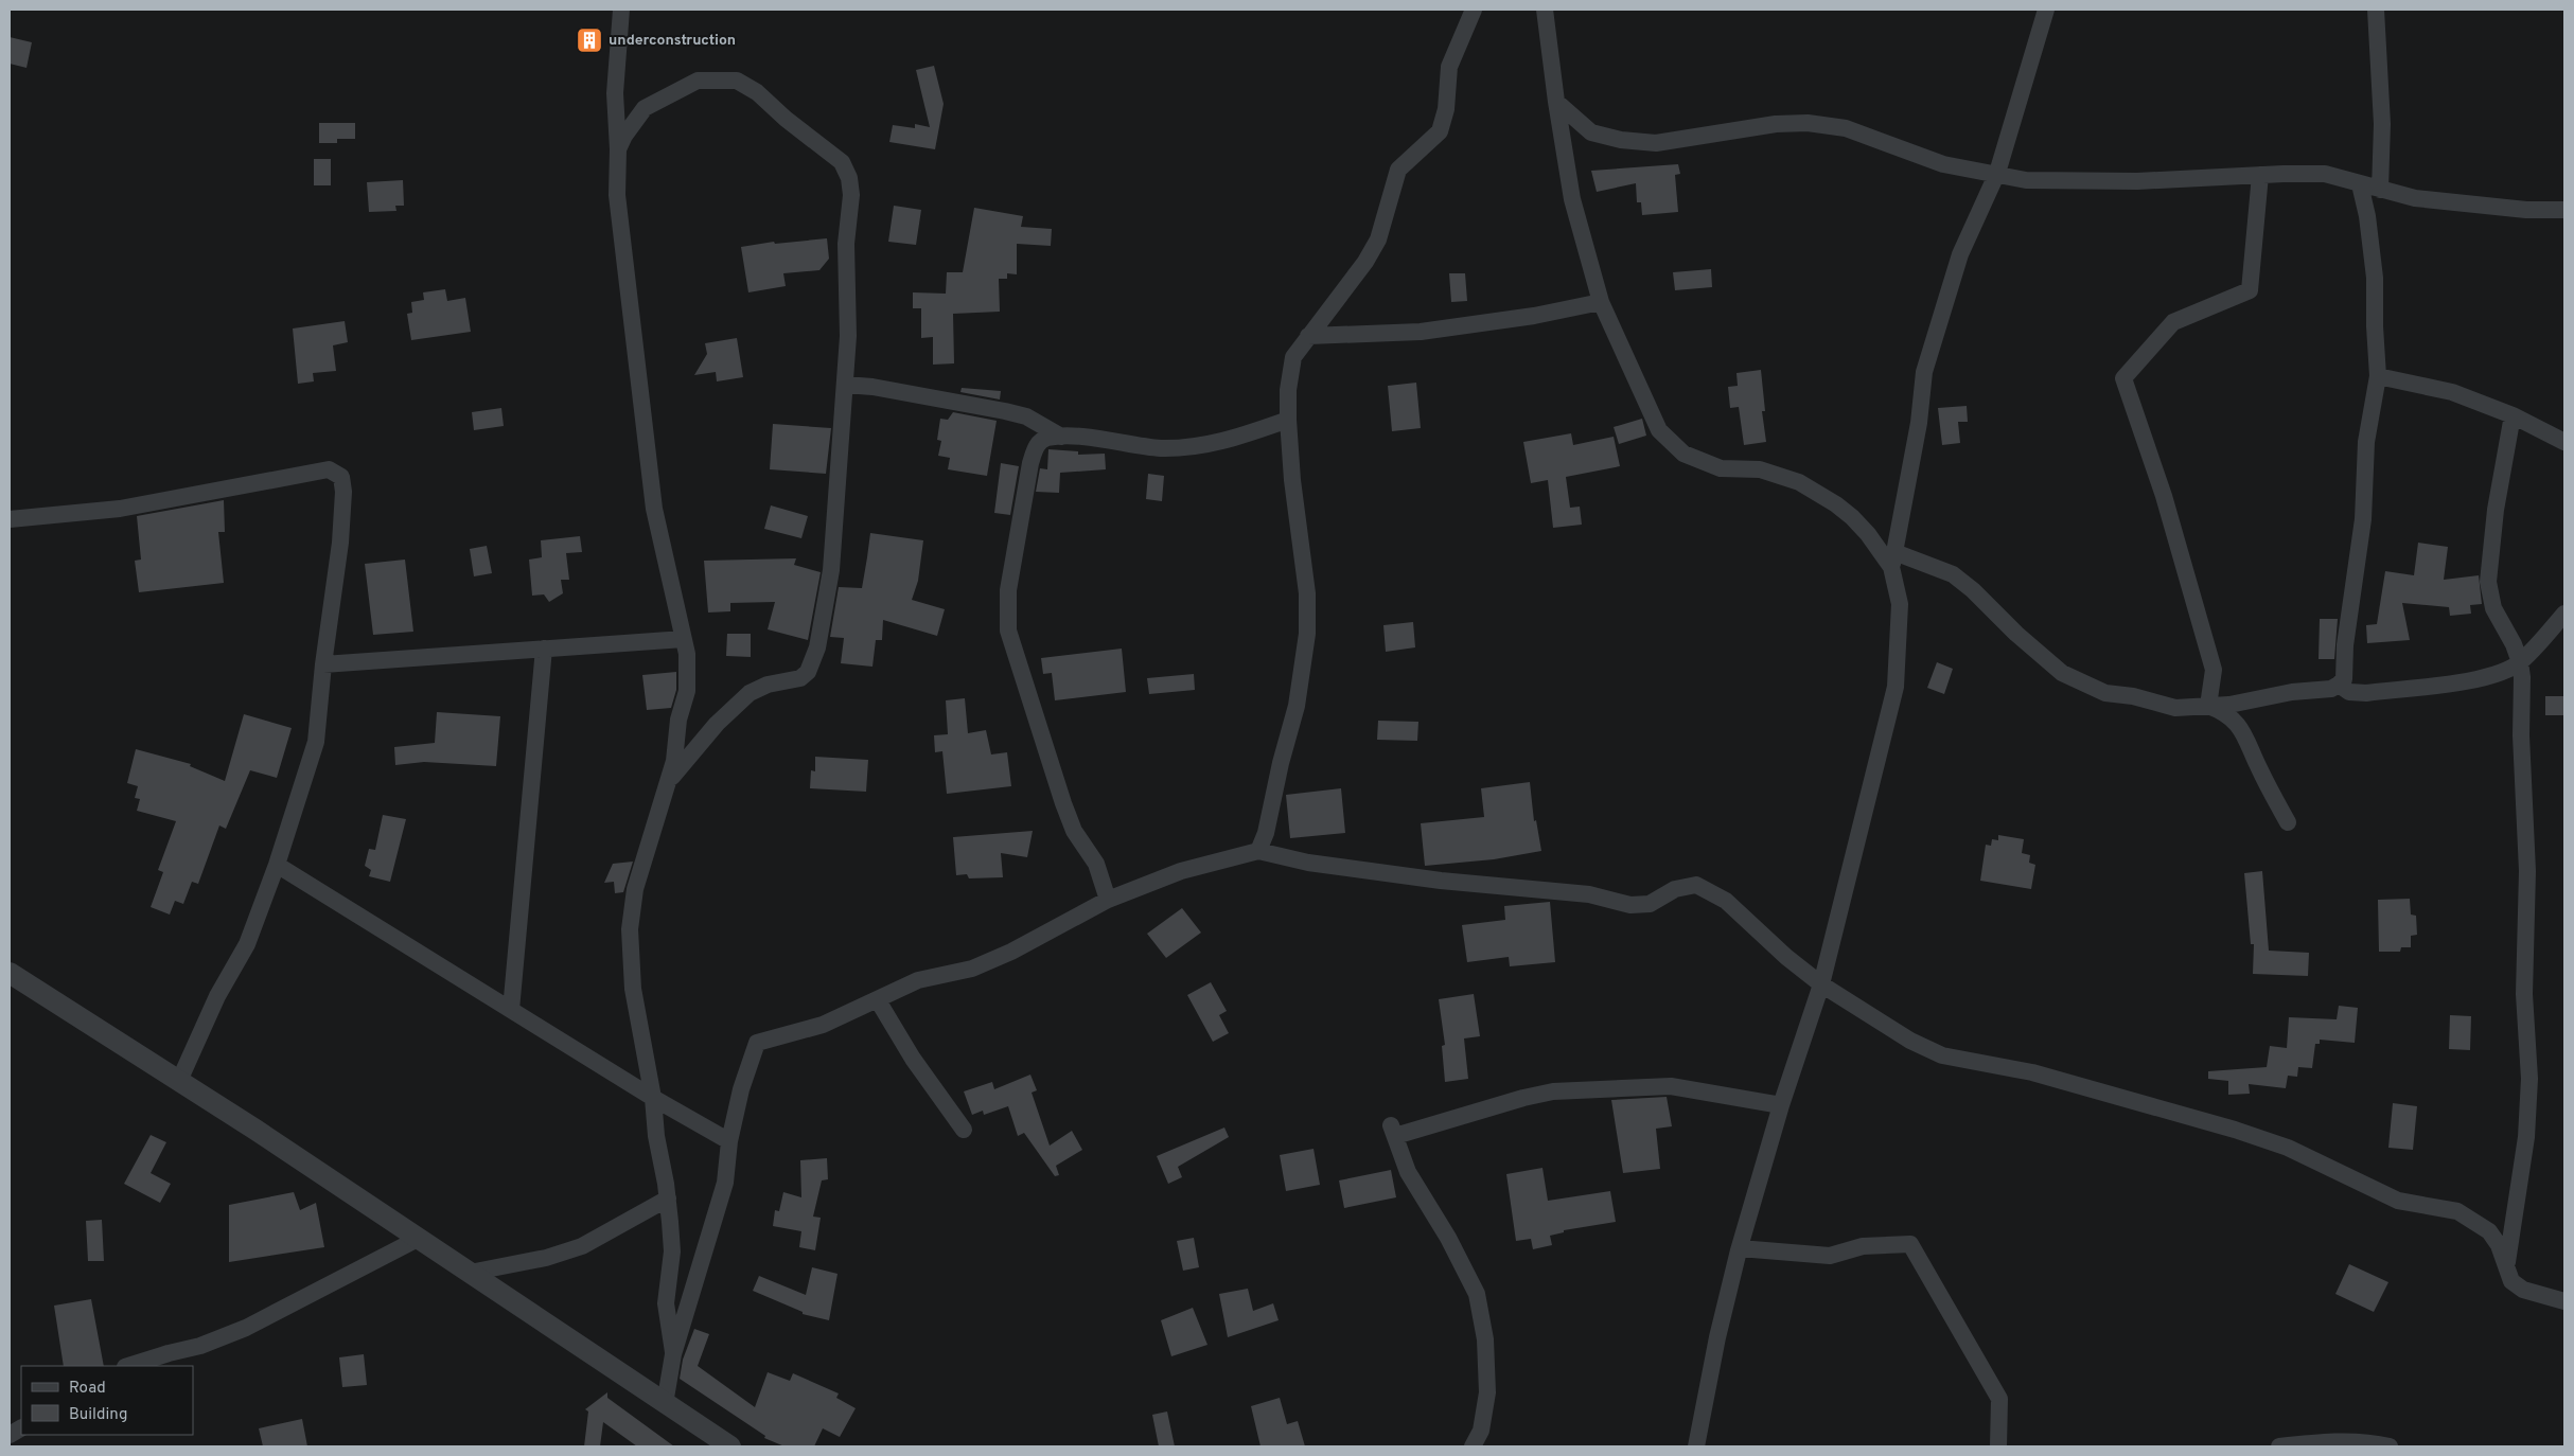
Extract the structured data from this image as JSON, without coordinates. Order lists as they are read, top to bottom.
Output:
{
  "places": {
    "building": ["underconstruction"]
  },
  "legend": ["Road", "Building"]
}
